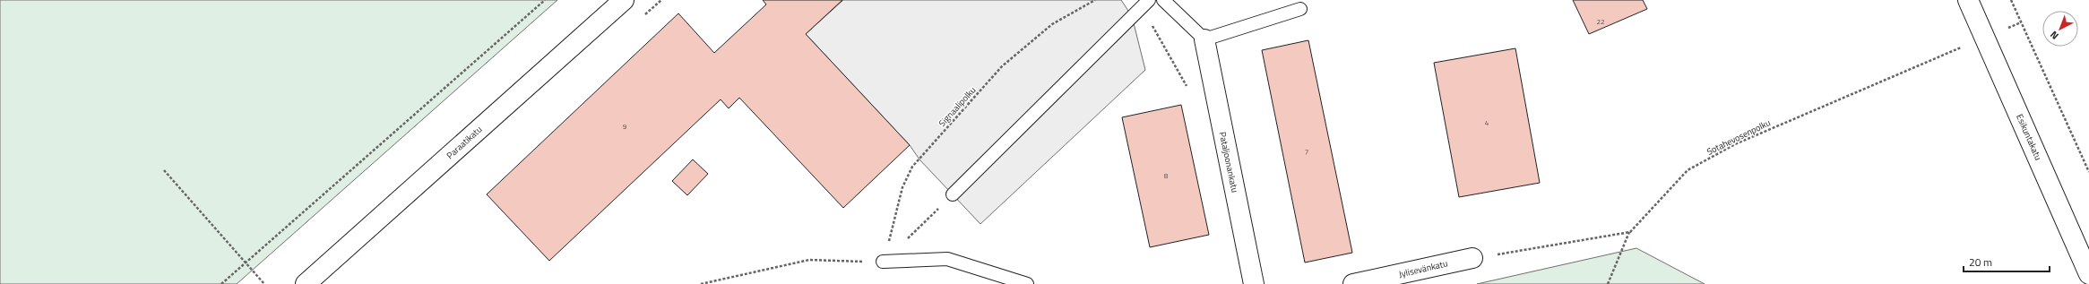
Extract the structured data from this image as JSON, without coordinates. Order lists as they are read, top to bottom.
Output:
{
  "streets": {
    "street": [
      "Esikuntakatu",
      "Paraatikatu",
      "Pataljoonankatu",
      "Jylisevänkatu"
    ],
    "path": ["Signaalipolku", "Sotahevosenpolku"]
  },
  "crossings": [
    ["Sotahevosenpolku", "Esikuntakatu"]
  ],
  "house_numbers": [
    "22",
    "4",
    "9",
    "7",
    "8"
  ],
  "scale_bar": "20 m",
  "north": "bottom left"
}
